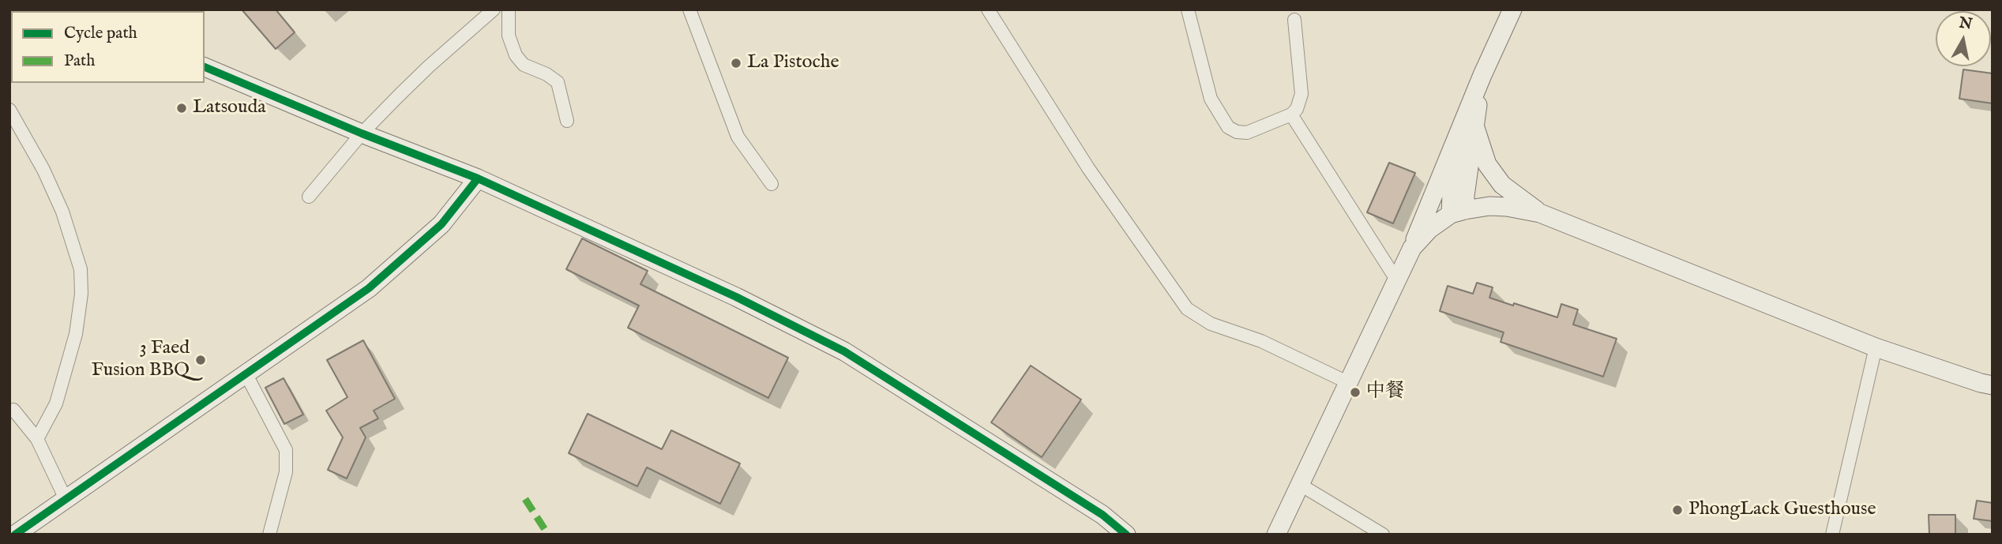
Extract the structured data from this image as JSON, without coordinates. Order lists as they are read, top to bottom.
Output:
{
  "places": [
    "La Pistoche",
    "Latsouda",
    "3 Faed Fusion BBQ",
    "中餐",
    "PhongLack Guesthouse"
  ],
  "legend": ["Cycle path", "Path"],
  "north": "top"
}
